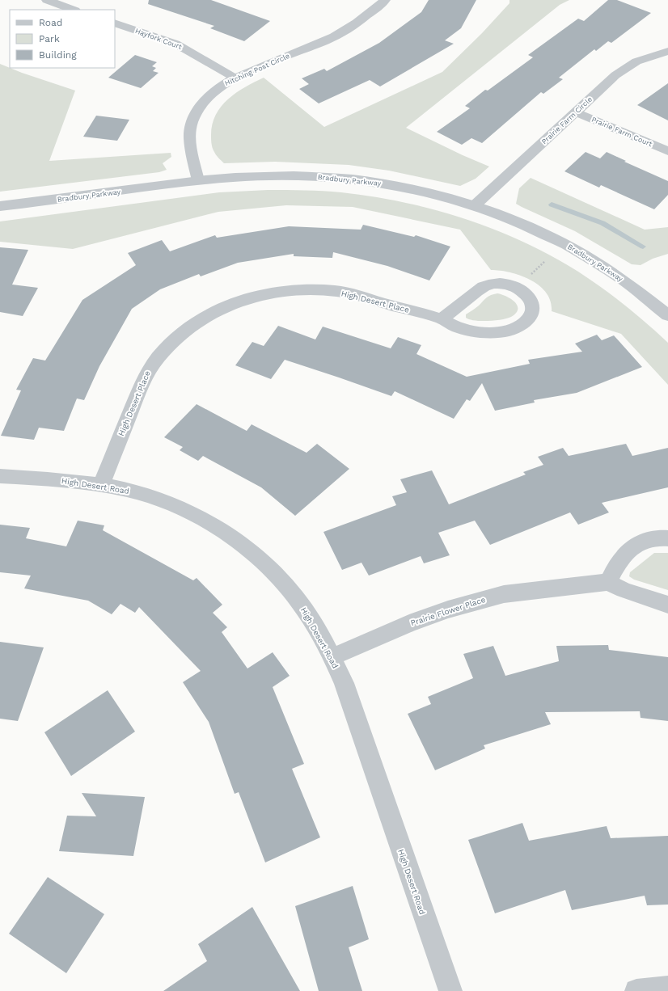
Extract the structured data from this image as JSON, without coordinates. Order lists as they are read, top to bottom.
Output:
{
  "streets": {
    "street": [
      "Hayfork Court",
      "Hitching Post Circle",
      "Prairie Farm Circle",
      "Prairie Farm Court",
      "Bradbury Parkway",
      "High Desert Place",
      "High Desert Road",
      "Prairie Flower Place"
    ]
  },
  "crossings": [
    ["Hayfork Court", "Hitching Post Circle"],
    ["Hitching Post Circle", "Bradbury Parkway"],
    ["Prairie Farm Circle", "Prairie Farm Court"],
    ["Prairie Farm Circle", "Bradbury Parkway"],
    ["High Desert Place", "High Desert Road"],
    ["High Desert Road", "Prairie Flower Place"]
  ],
  "legend": ["Road", "Park", "Building"]
}
